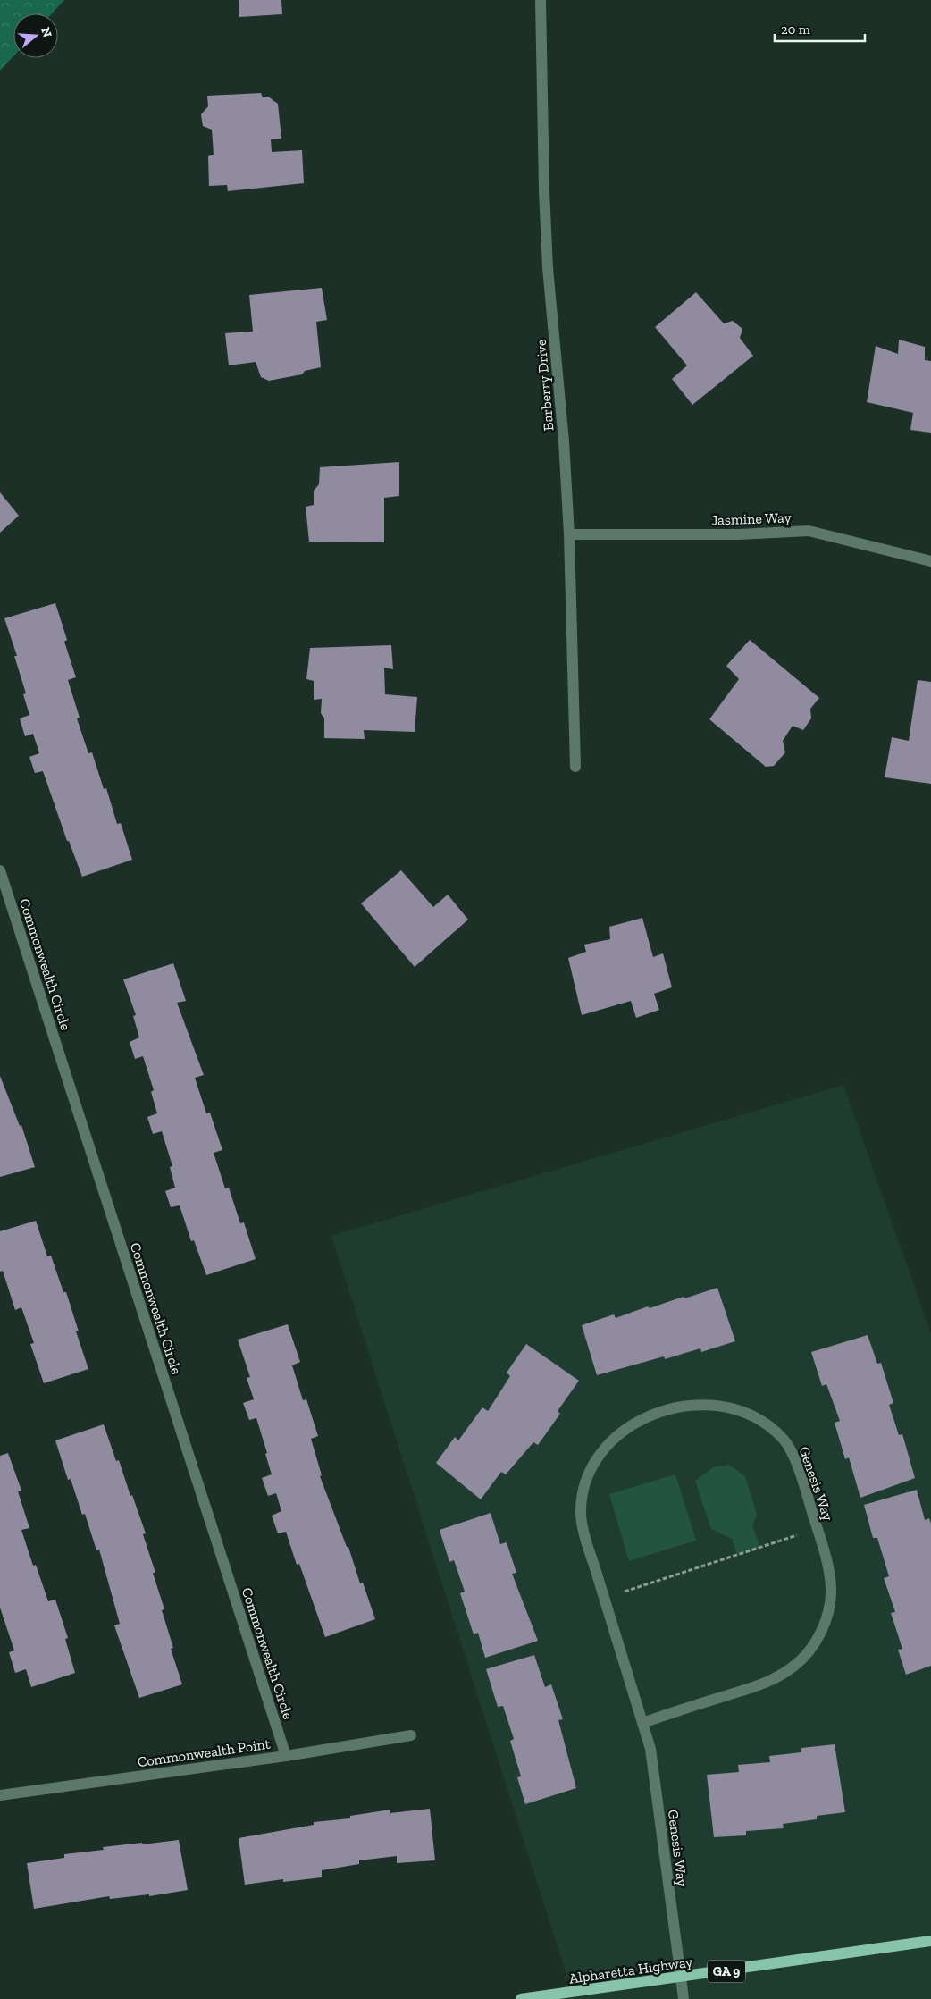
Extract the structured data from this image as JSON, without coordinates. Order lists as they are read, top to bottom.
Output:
{
  "streets": {
    "main road": ["Alpharetta Highway", "GA 9"],
    "street": [
      "Barberry Drive",
      "Jasmine Way",
      "Commonwealth Circle",
      "Genesis Way",
      "Commonwealth Point"
    ]
  },
  "crossings": [
    ["Barberry Drive", "Jasmine Way"],
    ["Commonwealth Circle", "Commonwealth Point"],
    ["Genesis Way", "Alpharetta Highway"]
  ],
  "scale_bar": "20 m",
  "north": "right"
}
